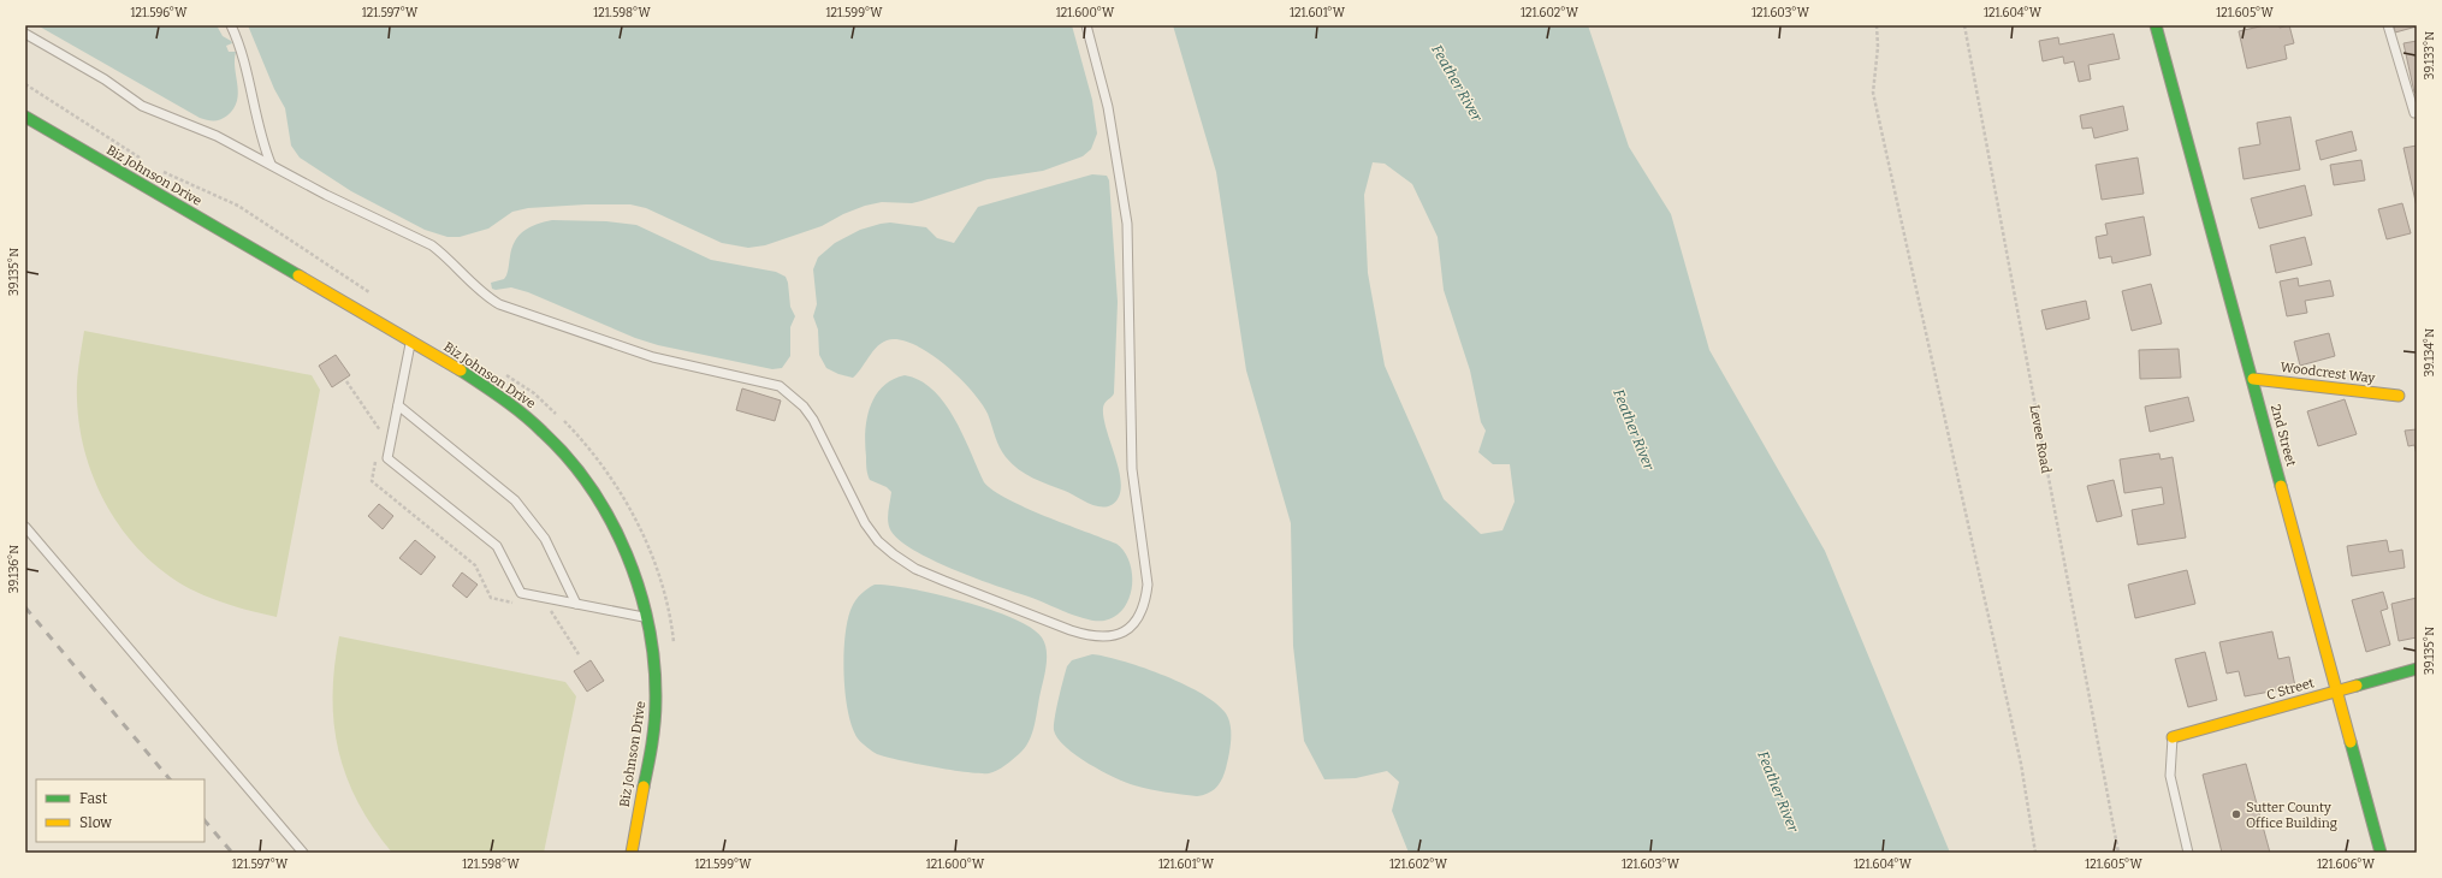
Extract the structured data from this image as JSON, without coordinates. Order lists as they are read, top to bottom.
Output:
{
  "streets": {
    "street": [
      "Biz Johnson Drive",
      "Woodcrest Way",
      "2nd Street",
      "C Street"
    ],
    "path": ["Levee Road"]
  },
  "crossings": [
    ["Woodcrest Way", "2nd Street"],
    ["2nd Street", "C Street"]
  ],
  "water": ["Feather River"],
  "places": ["Sutter County Office Building"],
  "legend": ["Fast", "Slow"],
  "coordinates": [
    "121.596°W",
    "121.597°W",
    "121.598°W",
    "121.599°W",
    "121.600°W",
    "121.601°W",
    "121.602°W",
    "121.603°W",
    "121.604°W",
    "121.605°W",
    "39.133°N",
    "39.135°N",
    "39.134°N",
    "39.136°N",
    "121.606°W"
  ]
}
